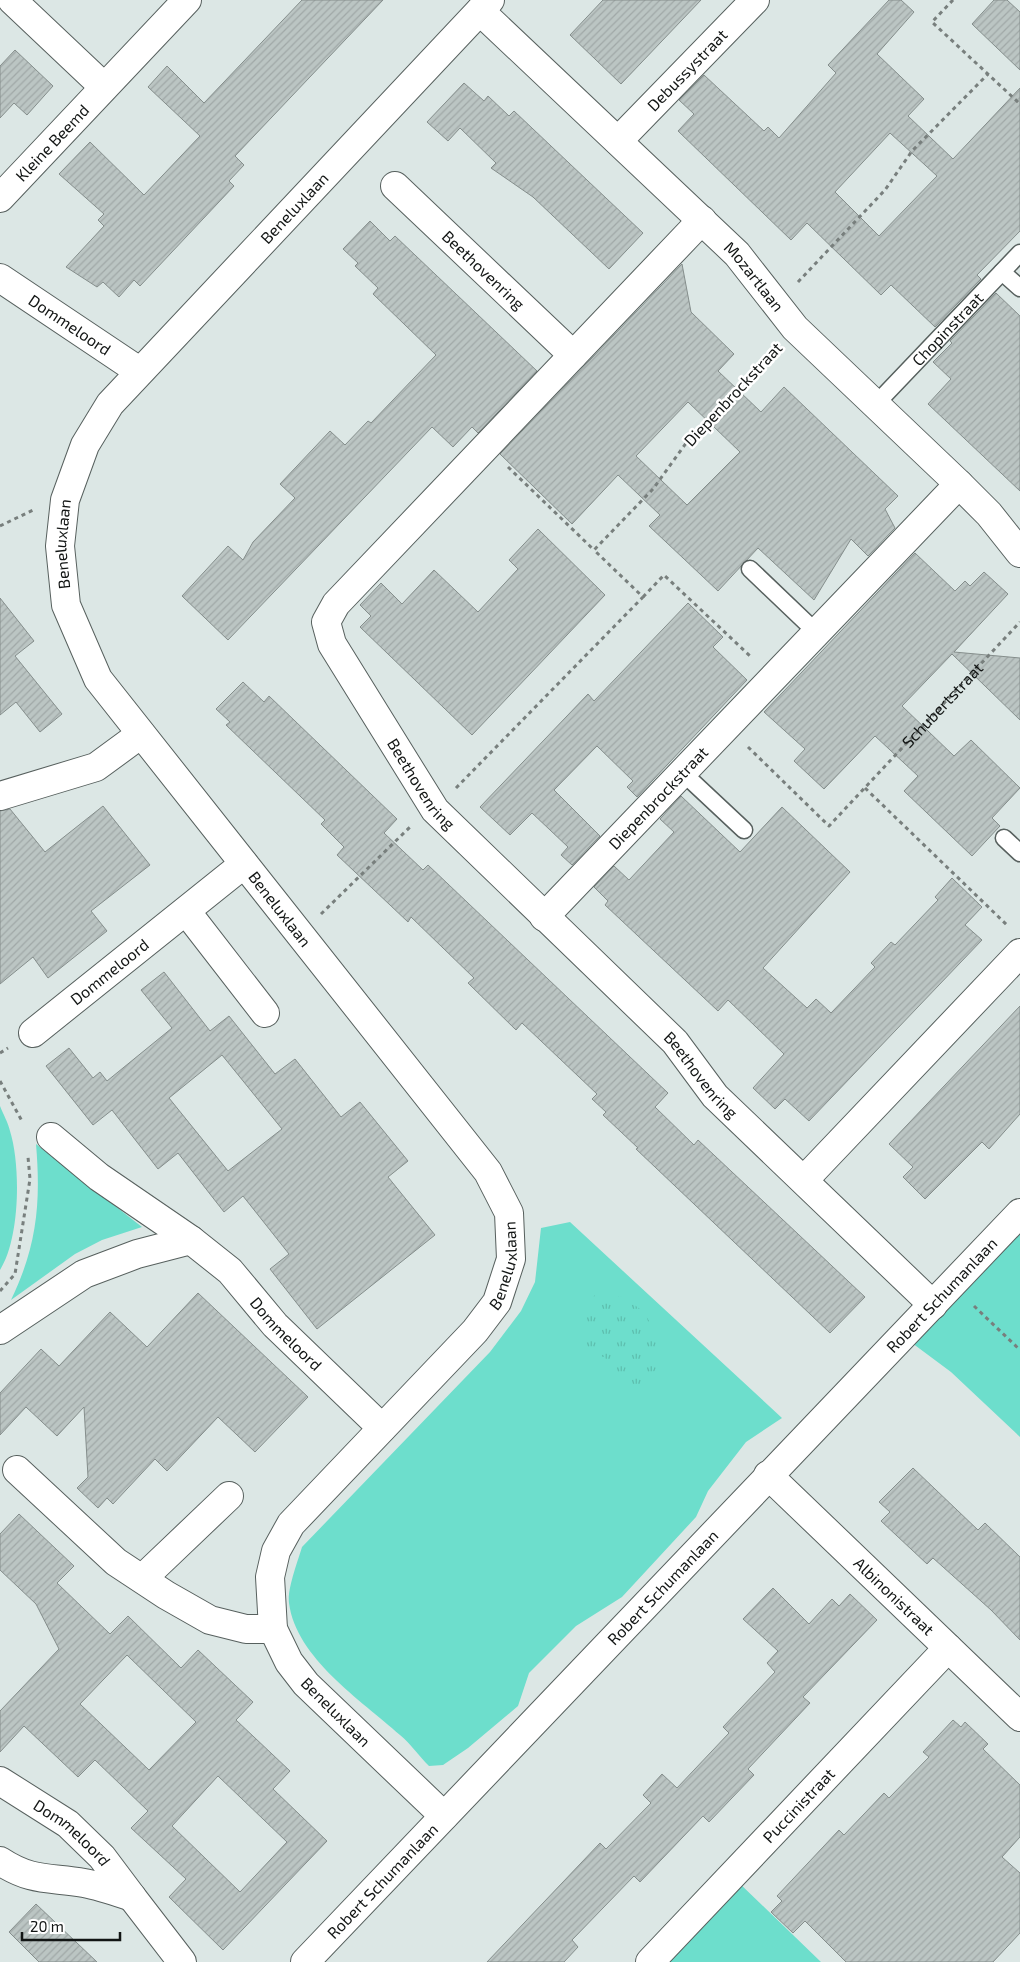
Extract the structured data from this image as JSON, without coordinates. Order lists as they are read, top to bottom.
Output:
{
  "streets": {
    "street": [
      "Debussystraat",
      "Kleine Beemd",
      "Beneluxlaan",
      "Beethovenring",
      "Mozartlaan",
      "Dommeloord",
      "Diepenbrockstraat",
      "Robert Schumanlaan",
      "Albinonistraat",
      "Puccinistraat"
    ],
    "lane": ["Chopinstraat"],
    "path": ["Schubertstraat"]
  },
  "crossings": [
    ["Debussystraat", "Mozartlaan"],
    ["Beneluxlaan", "Mozartlaan"],
    ["Beneluxlaan", "Dommeloord"],
    ["Beneluxlaan", "Robert Schumanlaan"],
    ["Beethovenring", "Mozartlaan"],
    ["Beethovenring", "Diepenbrockstraat"],
    ["Beethovenring", "Robert Schumanlaan"],
    ["Mozartlaan", "Chopinstraat"],
    ["Mozartlaan", "Diepenbrockstraat"],
    ["Diepenbrockstraat", "Schubertstraat"],
    ["Robert Schumanlaan", "Albinonistraat"],
    ["Albinonistraat", "Puccinistraat"]
  ],
  "scale_bar": "20 m"
}
